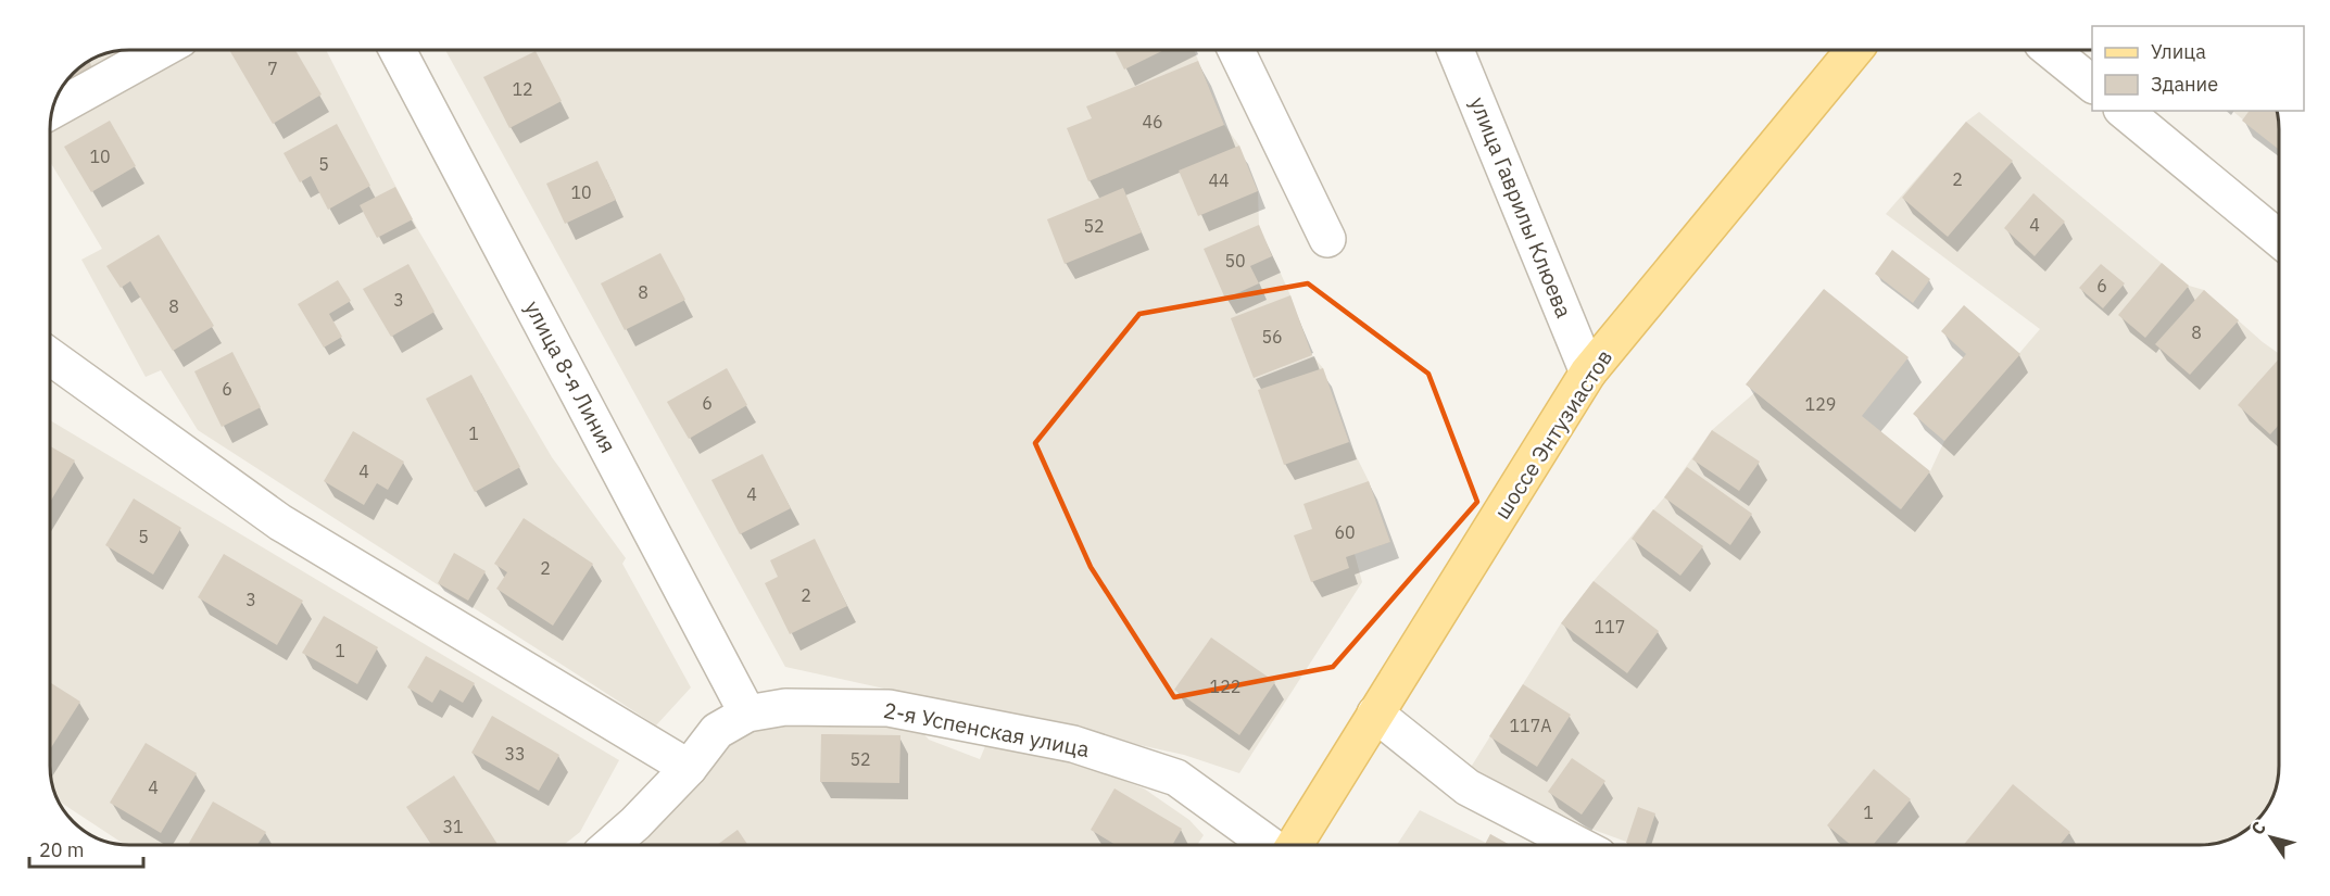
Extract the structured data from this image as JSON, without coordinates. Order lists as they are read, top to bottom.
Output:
{
  "streets": {
    "main road": ["шоссе Энтузиастов"],
    "street": ["улица Гаврилы Клюева", "улица 8-я Линия", "2-я Успенская улица"]
  },
  "crossings": [
    ["улица Гаврилы Клюева", "шоссе Энтузиастов"],
    ["улица 8-я Линия", "2-я Успенская улица"]
  ],
  "house_numbers": [
    "7",
    "12",
    "46",
    "10",
    "5",
    "2",
    "44",
    "10",
    "4",
    "52",
    "50",
    "6",
    "8",
    "3",
    "8",
    "8",
    "56",
    "6",
    "6",
    "129",
    "1",
    "4",
    "4",
    "60",
    "5",
    "2",
    "2",
    "3",
    "117",
    "1",
    "122",
    "117А",
    "33",
    "52",
    "4",
    "1",
    "31"
  ],
  "legend": ["Улица", "Здание"],
  "scale_bar": "20 m",
  "north": "top left"
}
